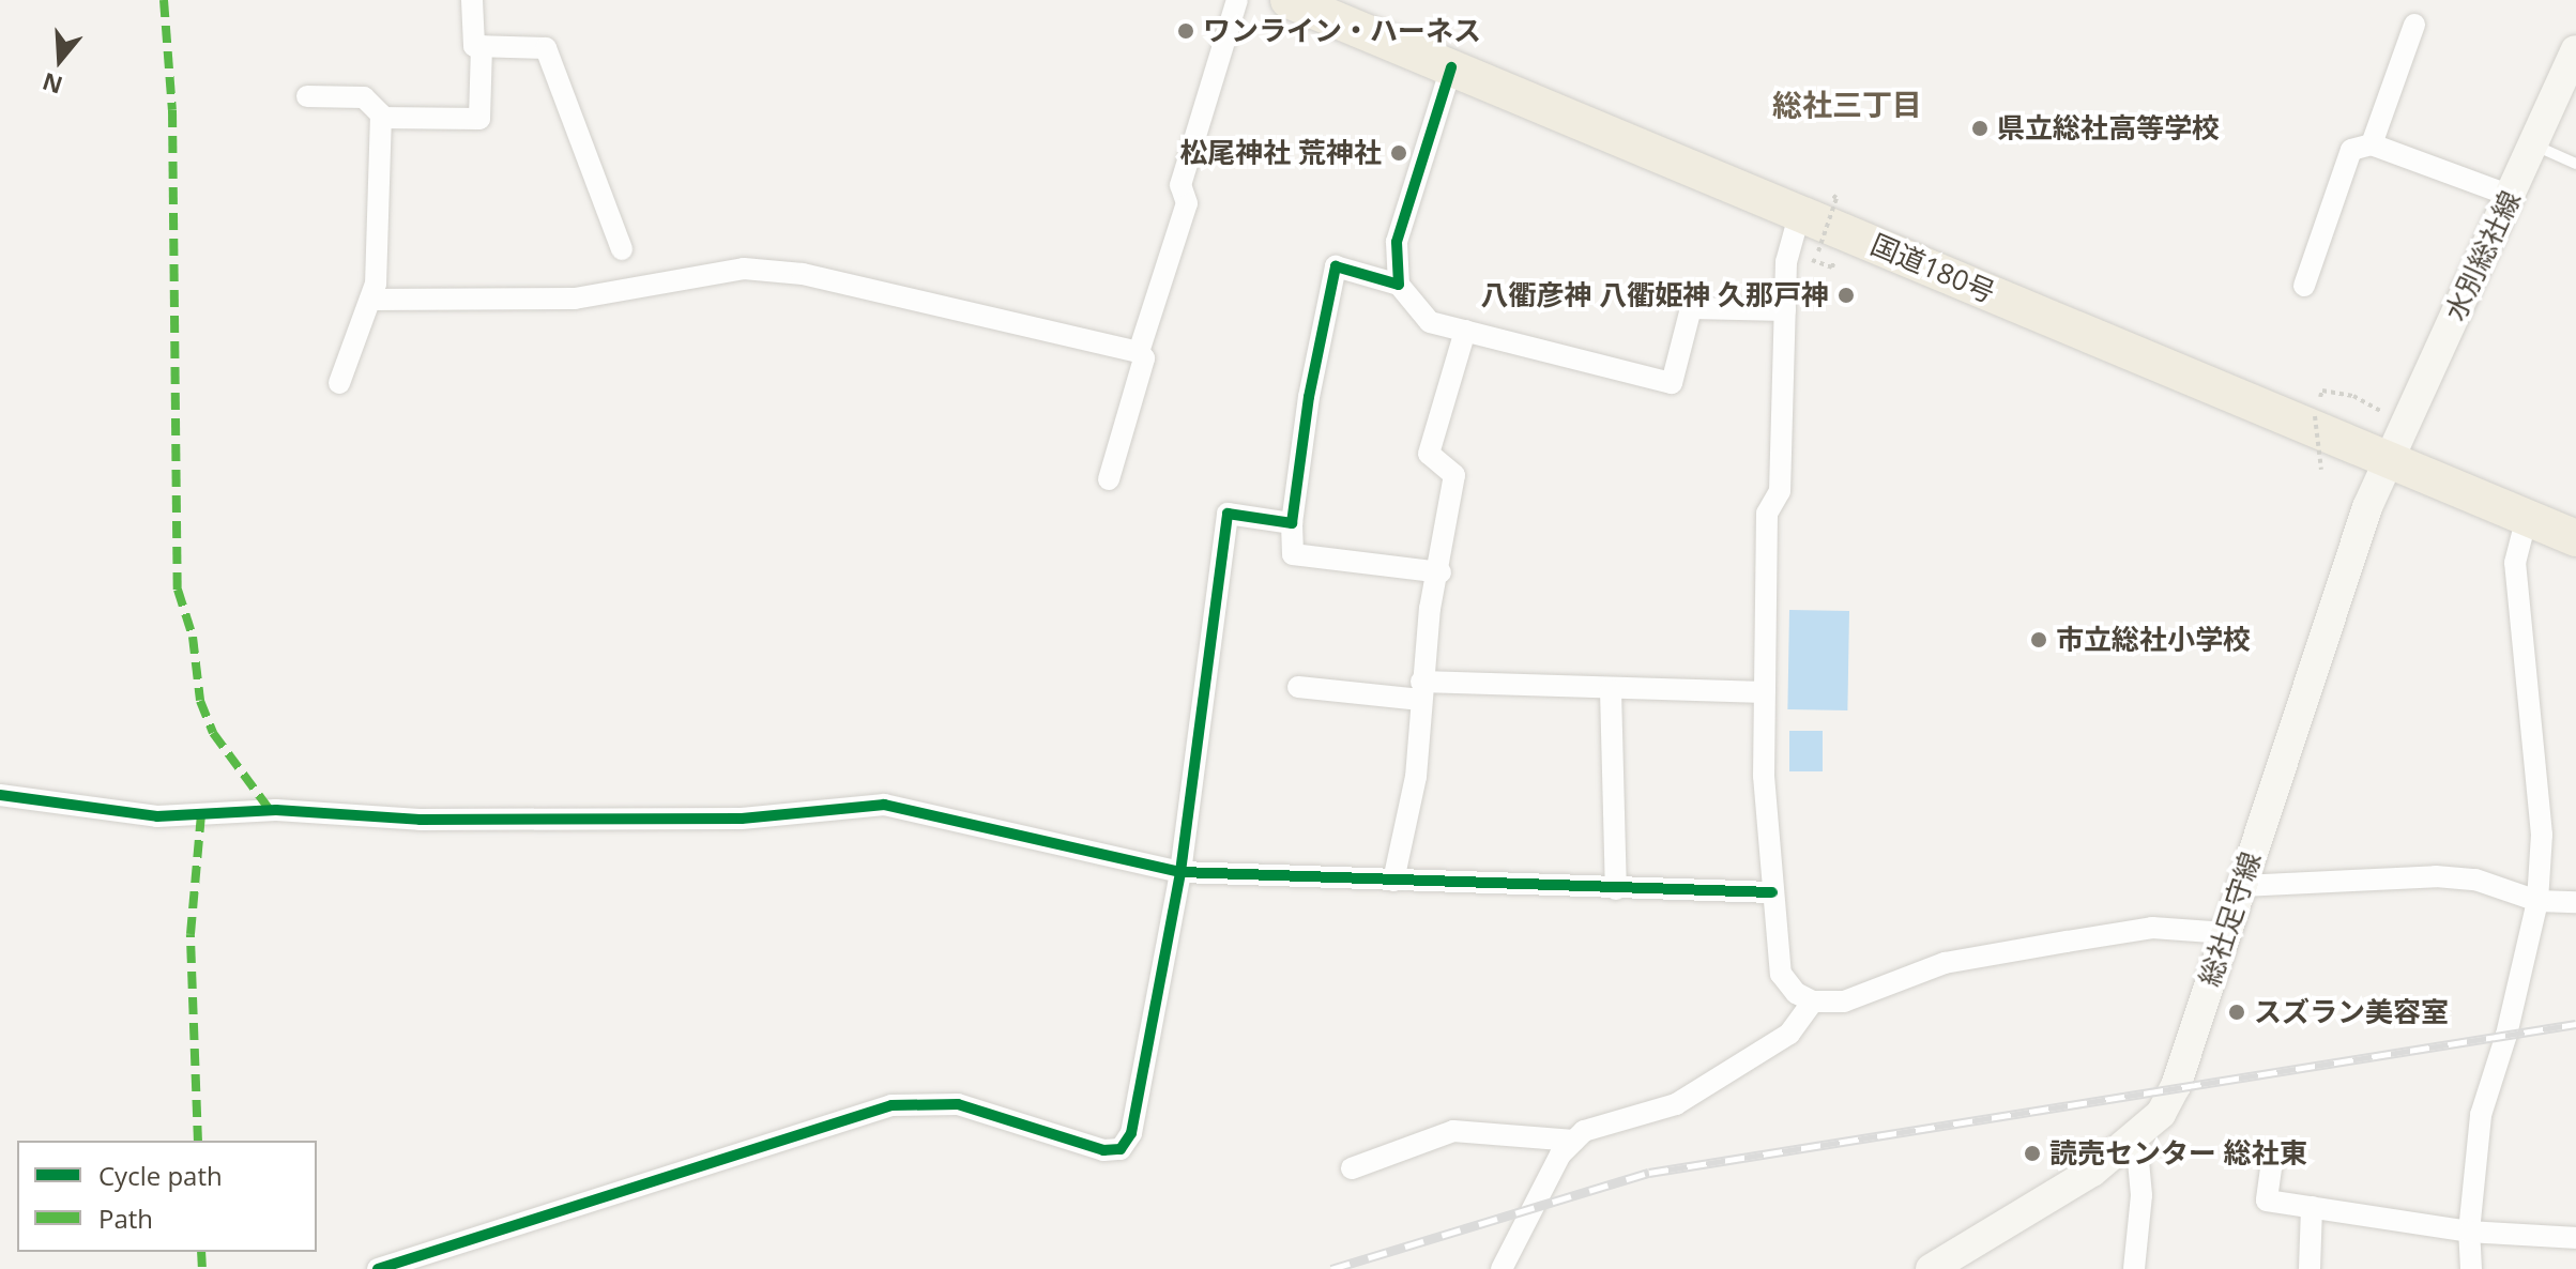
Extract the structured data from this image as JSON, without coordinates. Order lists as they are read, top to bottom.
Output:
{
  "streets": {
    "highway": ["国道180号"],
    "main road": ["水別総社線", "総社足守線"]
  },
  "crossings": [
    ["水別総社線", "国道180号"],
    ["水別総社線", "総社足守線"],
    ["国道180号", "総社足守線"]
  ],
  "districts": ["総社三丁目"],
  "places": [
    "ワンライン・ハーネス",
    "県立総社高等学校",
    "松尾神社 荒神社",
    "八衢彦神 八衢姫神 久那戸神",
    "市立総社小学校",
    "スズラン美容室",
    "読売センター 総社東"
  ],
  "legend": ["Cycle path", "Path"],
  "north": "bottom"
}
